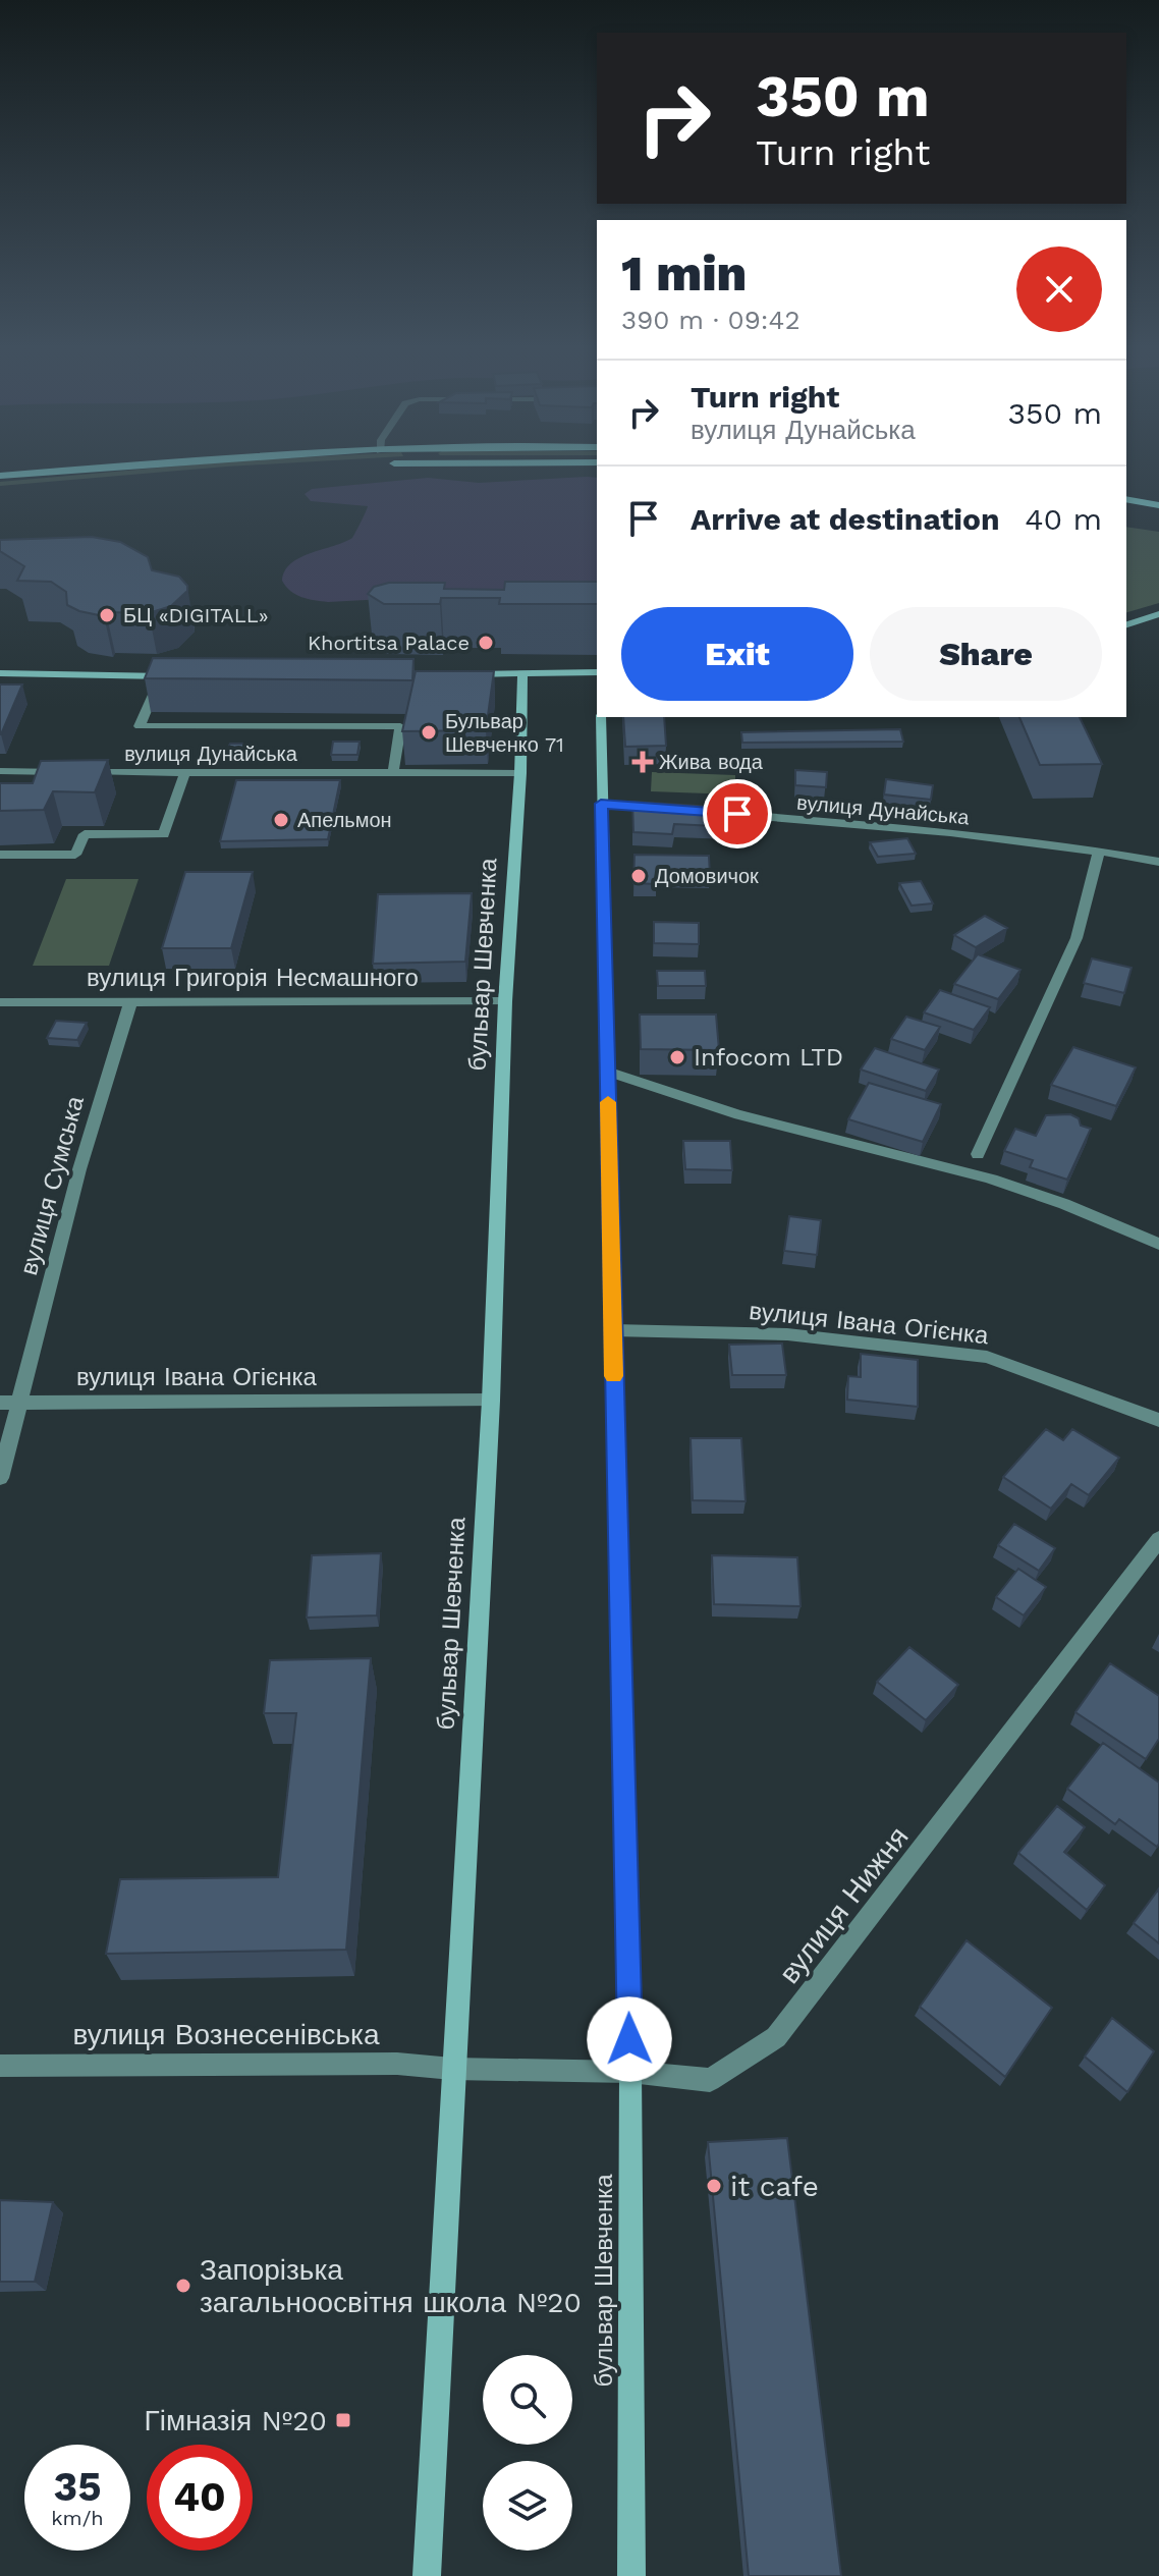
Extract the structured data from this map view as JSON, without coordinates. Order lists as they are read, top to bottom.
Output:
{
  "streets": {
    "street": [
      "вулиця Дунайська",
      "бульвар Шевченка",
      "вулиця Григорія Несмашного",
      "вулиця Сумська",
      "вулиця Івана Огієнка",
      "вулиця Нижня",
      "вулиця Вознесенівська"
    ]
  },
  "crossings": [
    ["вулиця Дунайська", "бульвар Шевченка"],
    ["бульвар Шевченка", "вулиця Григорія Несмашного"],
    ["бульвар Шевченка", "вулиця Івана Огієнка"],
    ["бульвар Шевченка", "вулиця Нижня"],
    ["бульвар Шевченка", "вулиця Вознесенівська"],
    ["вулиця Григорія Несмашного", "вулиця Сумська"],
    ["вулиця Сумська", "вулиця Івана Огієнка"],
    ["вулиця Нижня", "вулиця Вознесенівська"]
  ],
  "places": {
    "other": [
      "БЦ «DIGITALL»",
      "Khortitsa Palace",
      "Бульвар Шевченко 71",
      "Апельмон",
      "Домовичок",
      "Infocom LTD",
      "it cafe",
      "Запорізька загальноосвітня школа №20"
    ],
    "health": ["Жива вода"],
    "transit": ["Гімназія №20"]
  },
  "page": {
    "turn": ["350 m", "Turn right"],
    "heading": ["1 min", "390 m · 09:42"],
    "list": [
      {
        "name": "Turn right",
        "note": "вулиця Дунайська",
        "value": "350 m"
      },
      {
        "name": "Arrive at destination",
        "value": "40 m"
      }
    ],
    "buttons": ["Exit", "Share"],
    "speed": "35 km/h",
    "limit": "40"
  }
}
